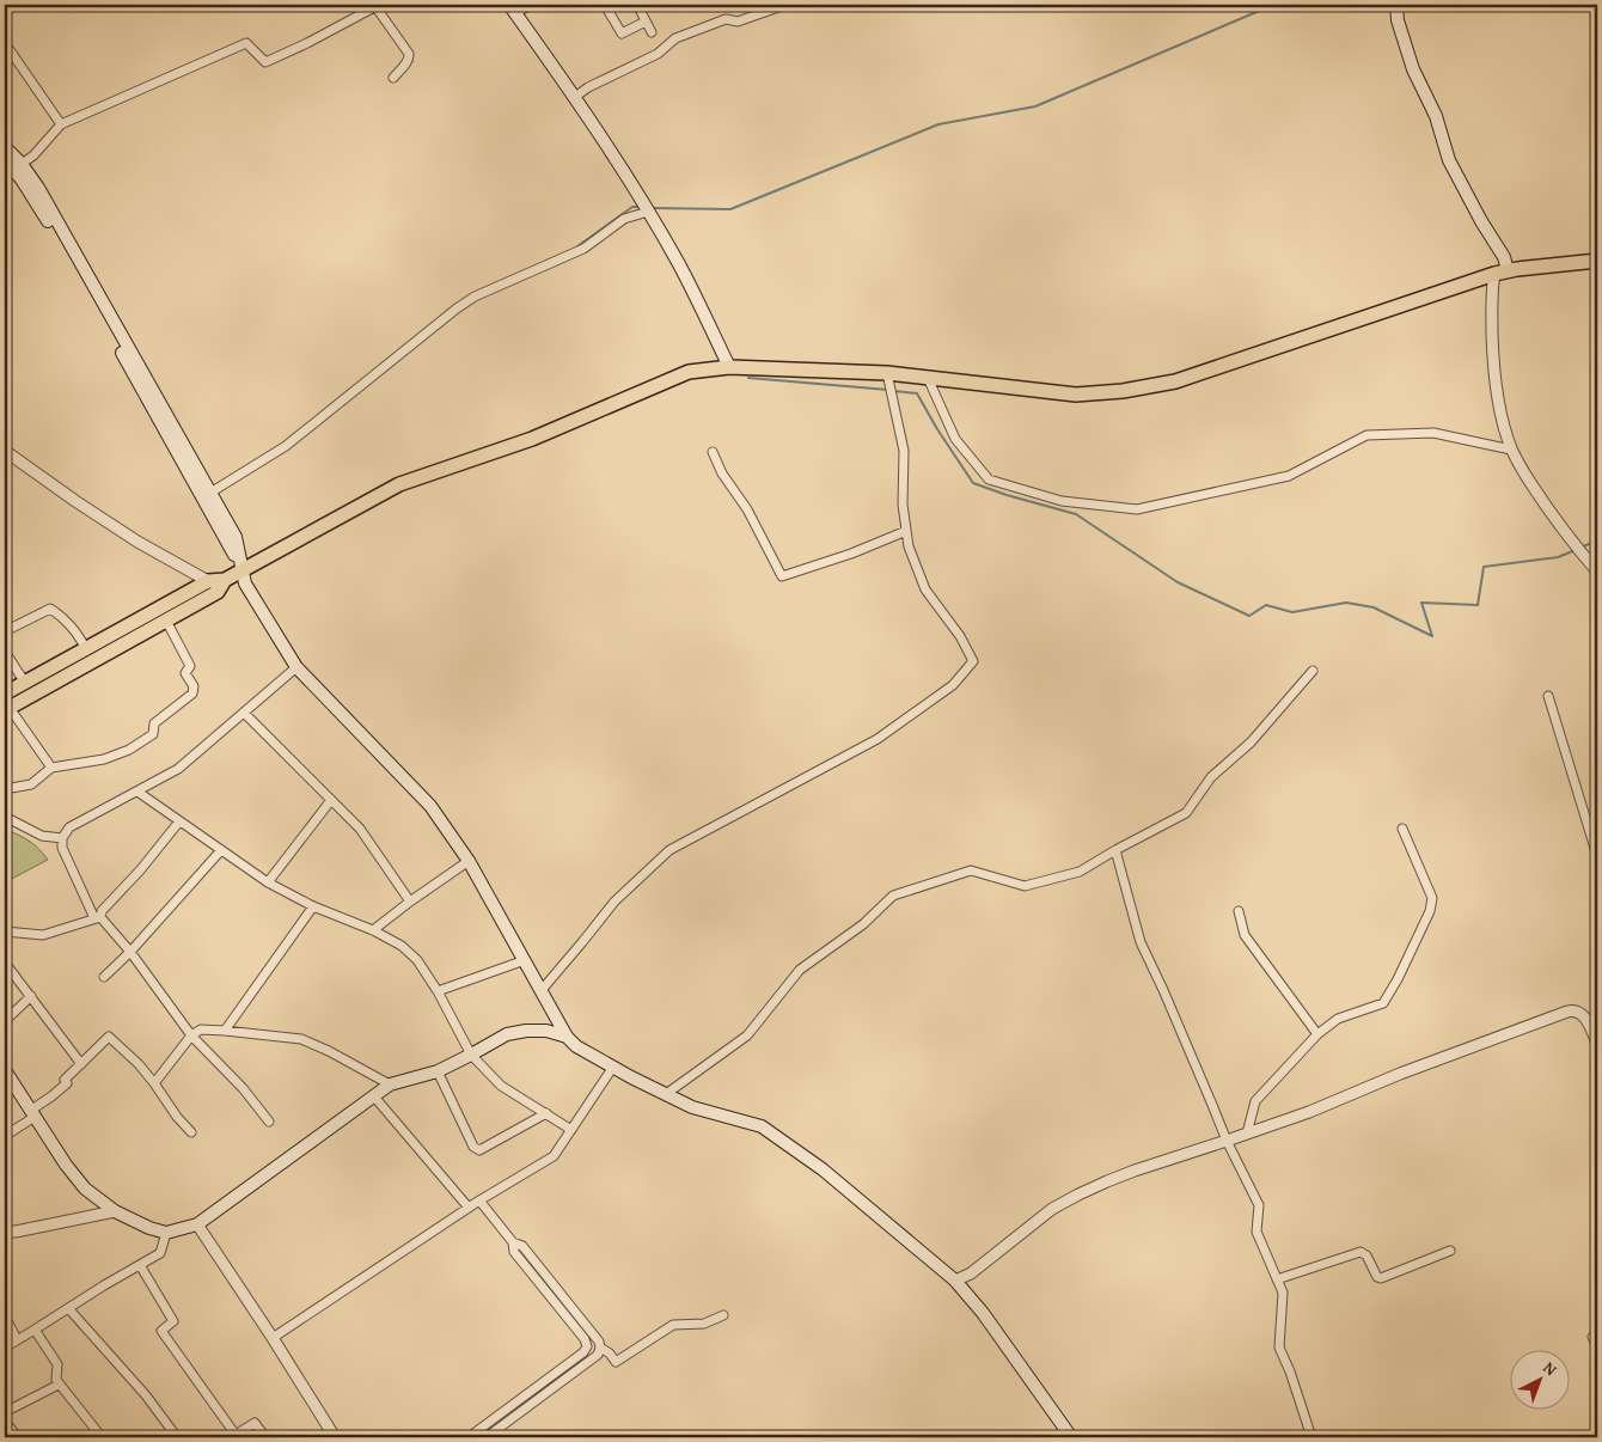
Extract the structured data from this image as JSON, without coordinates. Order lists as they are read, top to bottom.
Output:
{
  "north": "top right"
}
